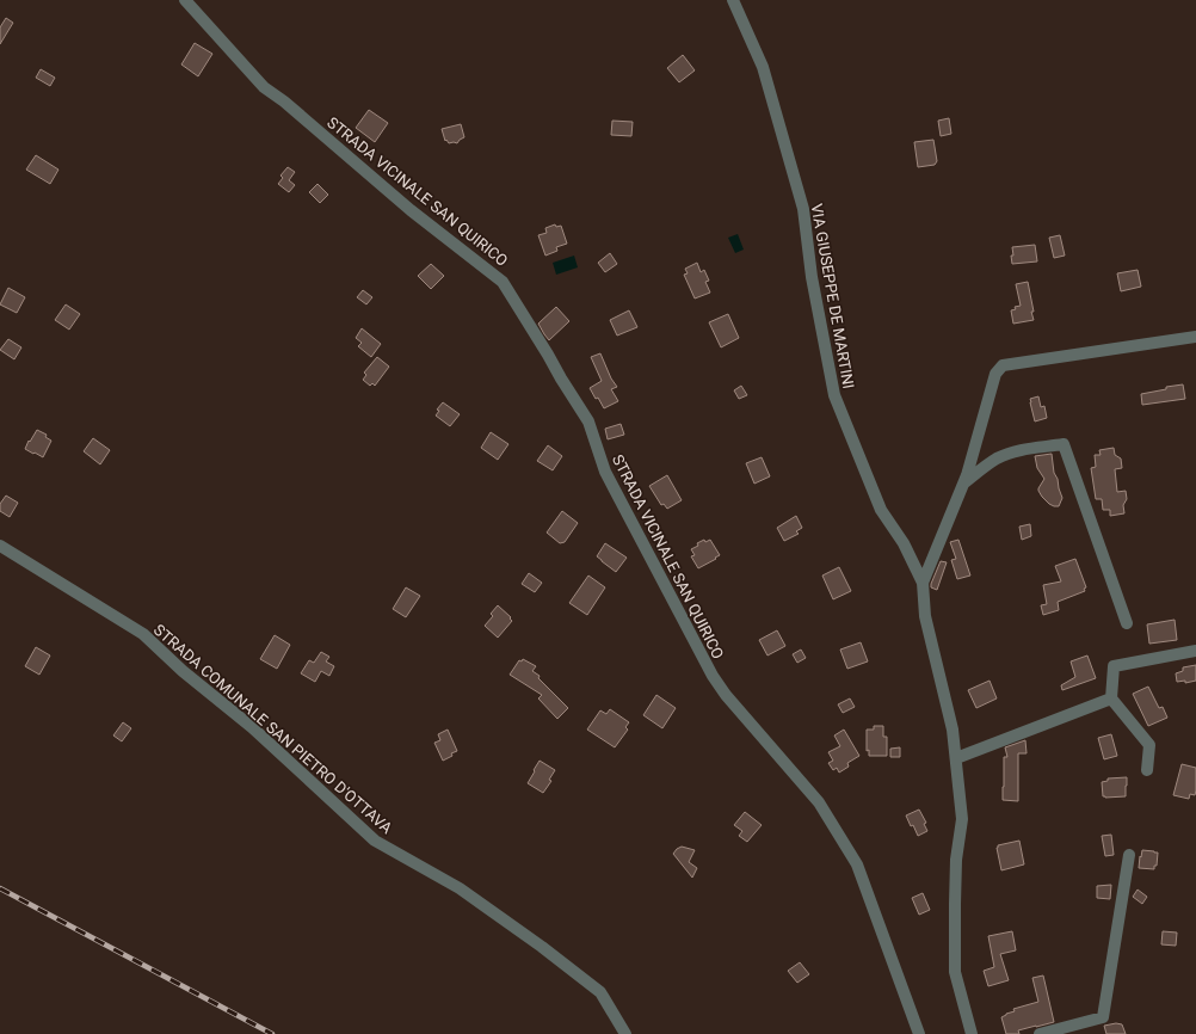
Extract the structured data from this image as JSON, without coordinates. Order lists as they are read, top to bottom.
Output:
{
  "streets": {
    "street": ["STRADA VICINALE SAN QUIRICO", "VIA GIUSEPPE DE MARTINI", "STRADA COMUNALE SAN PIETRO D'OTTAVA"]
  }
}
